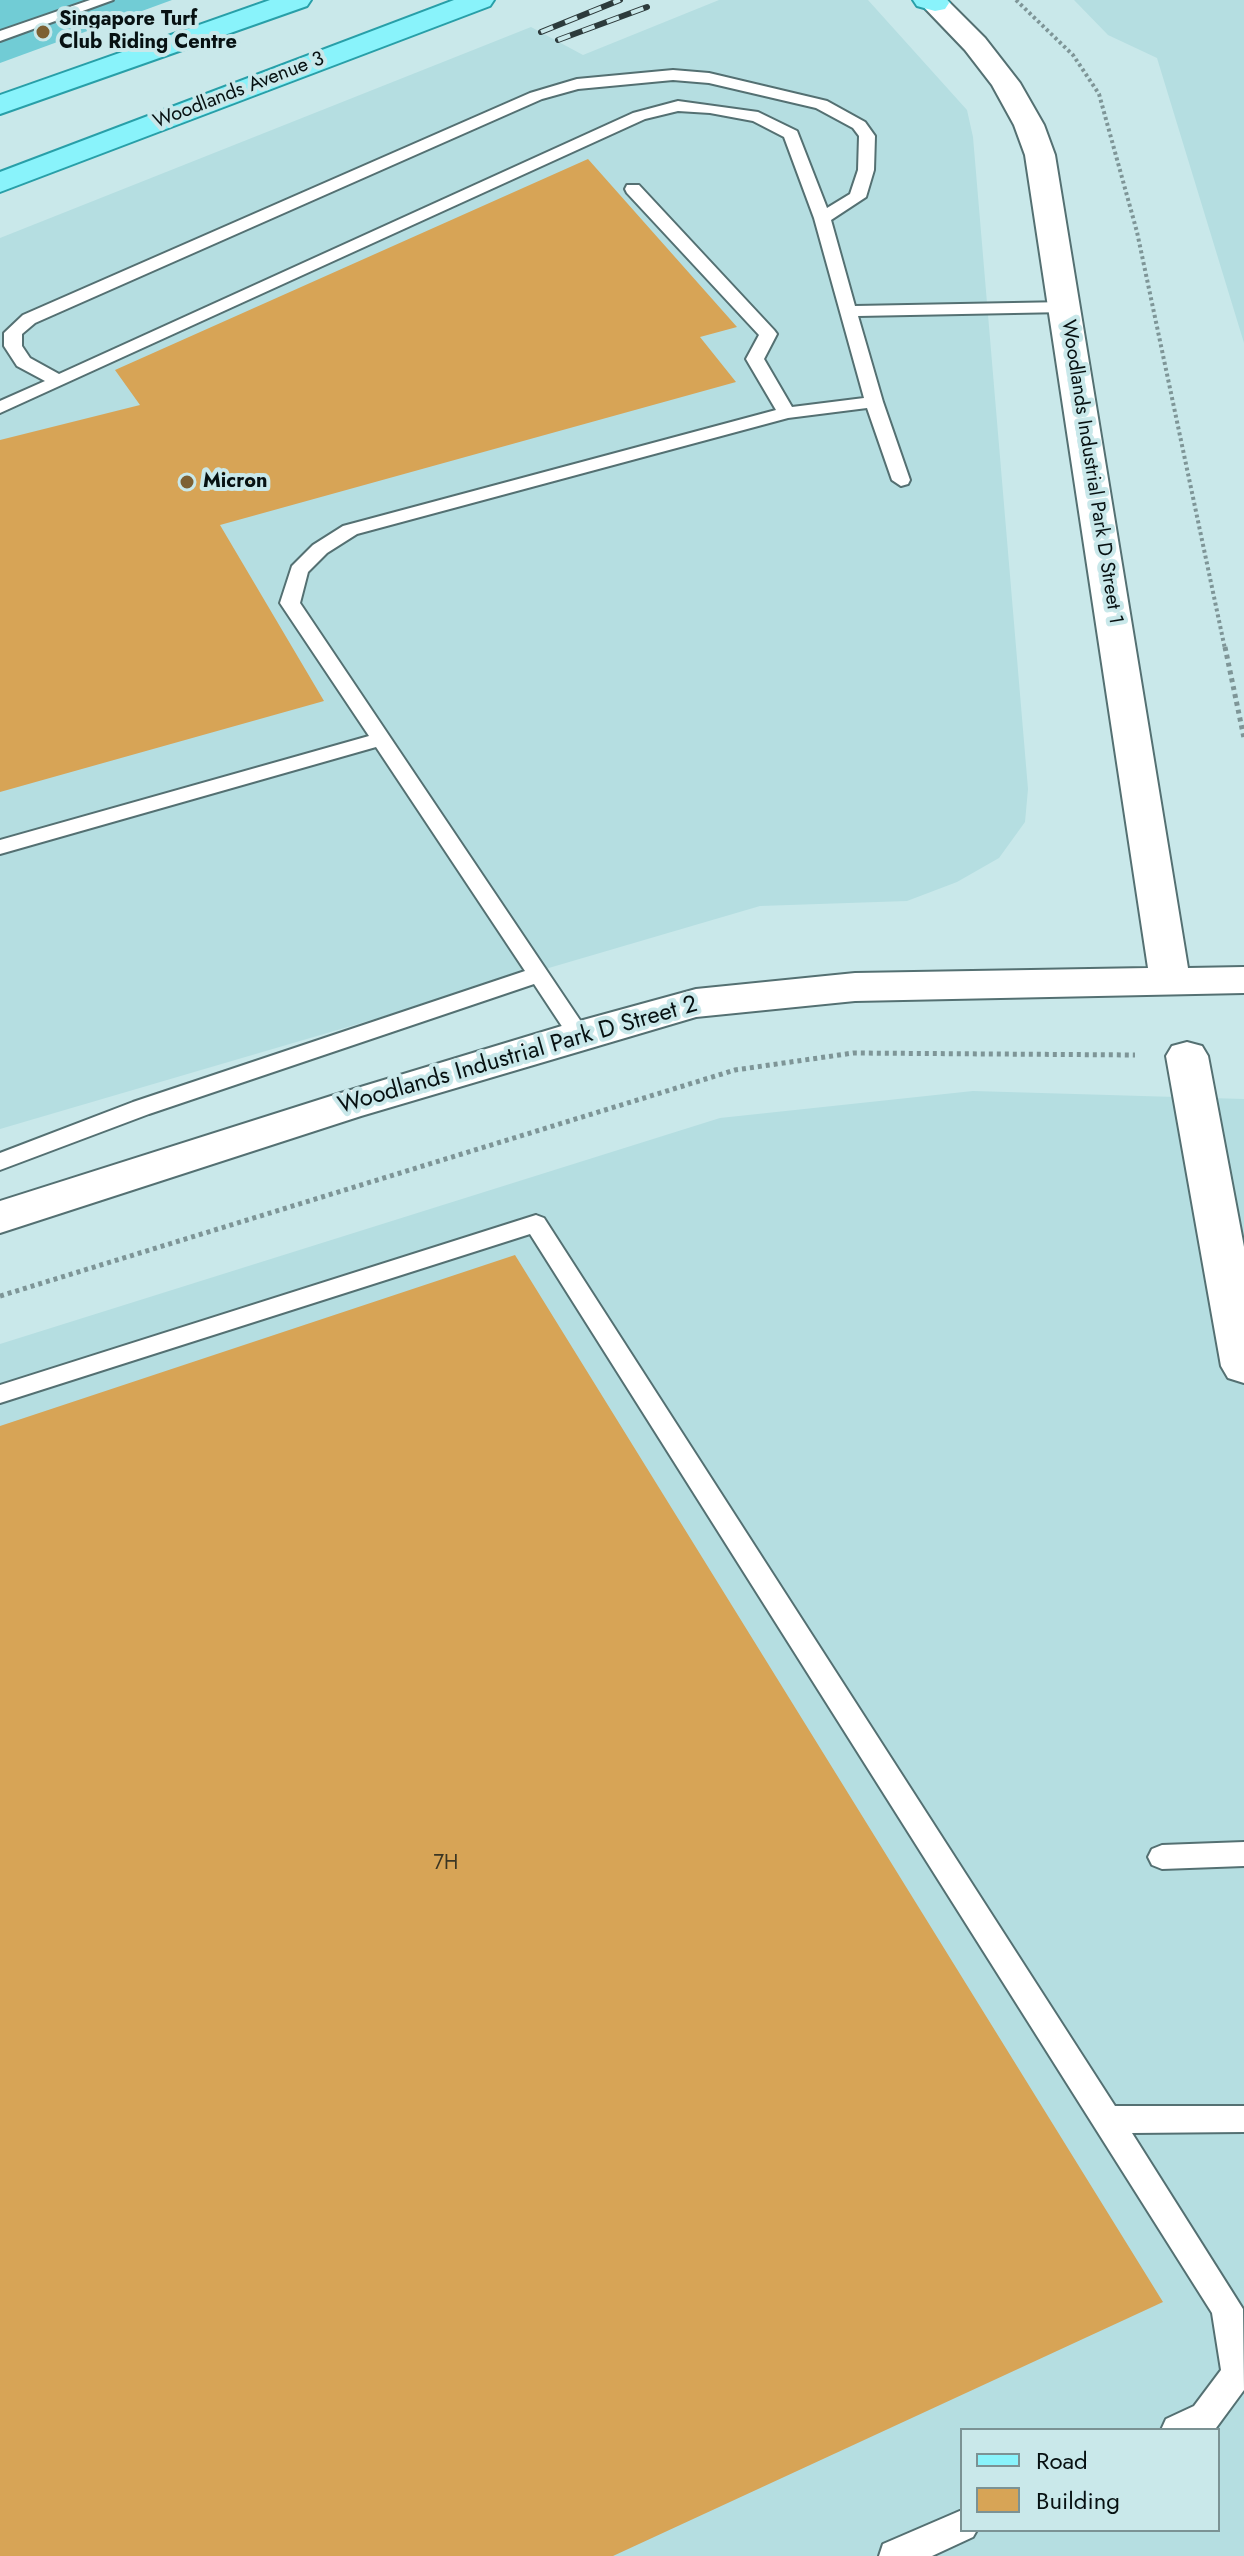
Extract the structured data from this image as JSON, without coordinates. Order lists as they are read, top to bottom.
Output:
{
  "streets": {
    "main road": ["Woodlands Avenue 3"],
    "street": ["Woodlands Industrial Park D Street 1", "Woodlands Industrial Park D Street 2"]
  },
  "crossings": [
    ["Woodlands Industrial Park D Street 1", "Woodlands Industrial Park D Street 2"]
  ],
  "places": ["Singapore Turf Club Riding Centre", "Micron"],
  "house_numbers": ["7H"],
  "legend": ["Road", "Building"]
}
